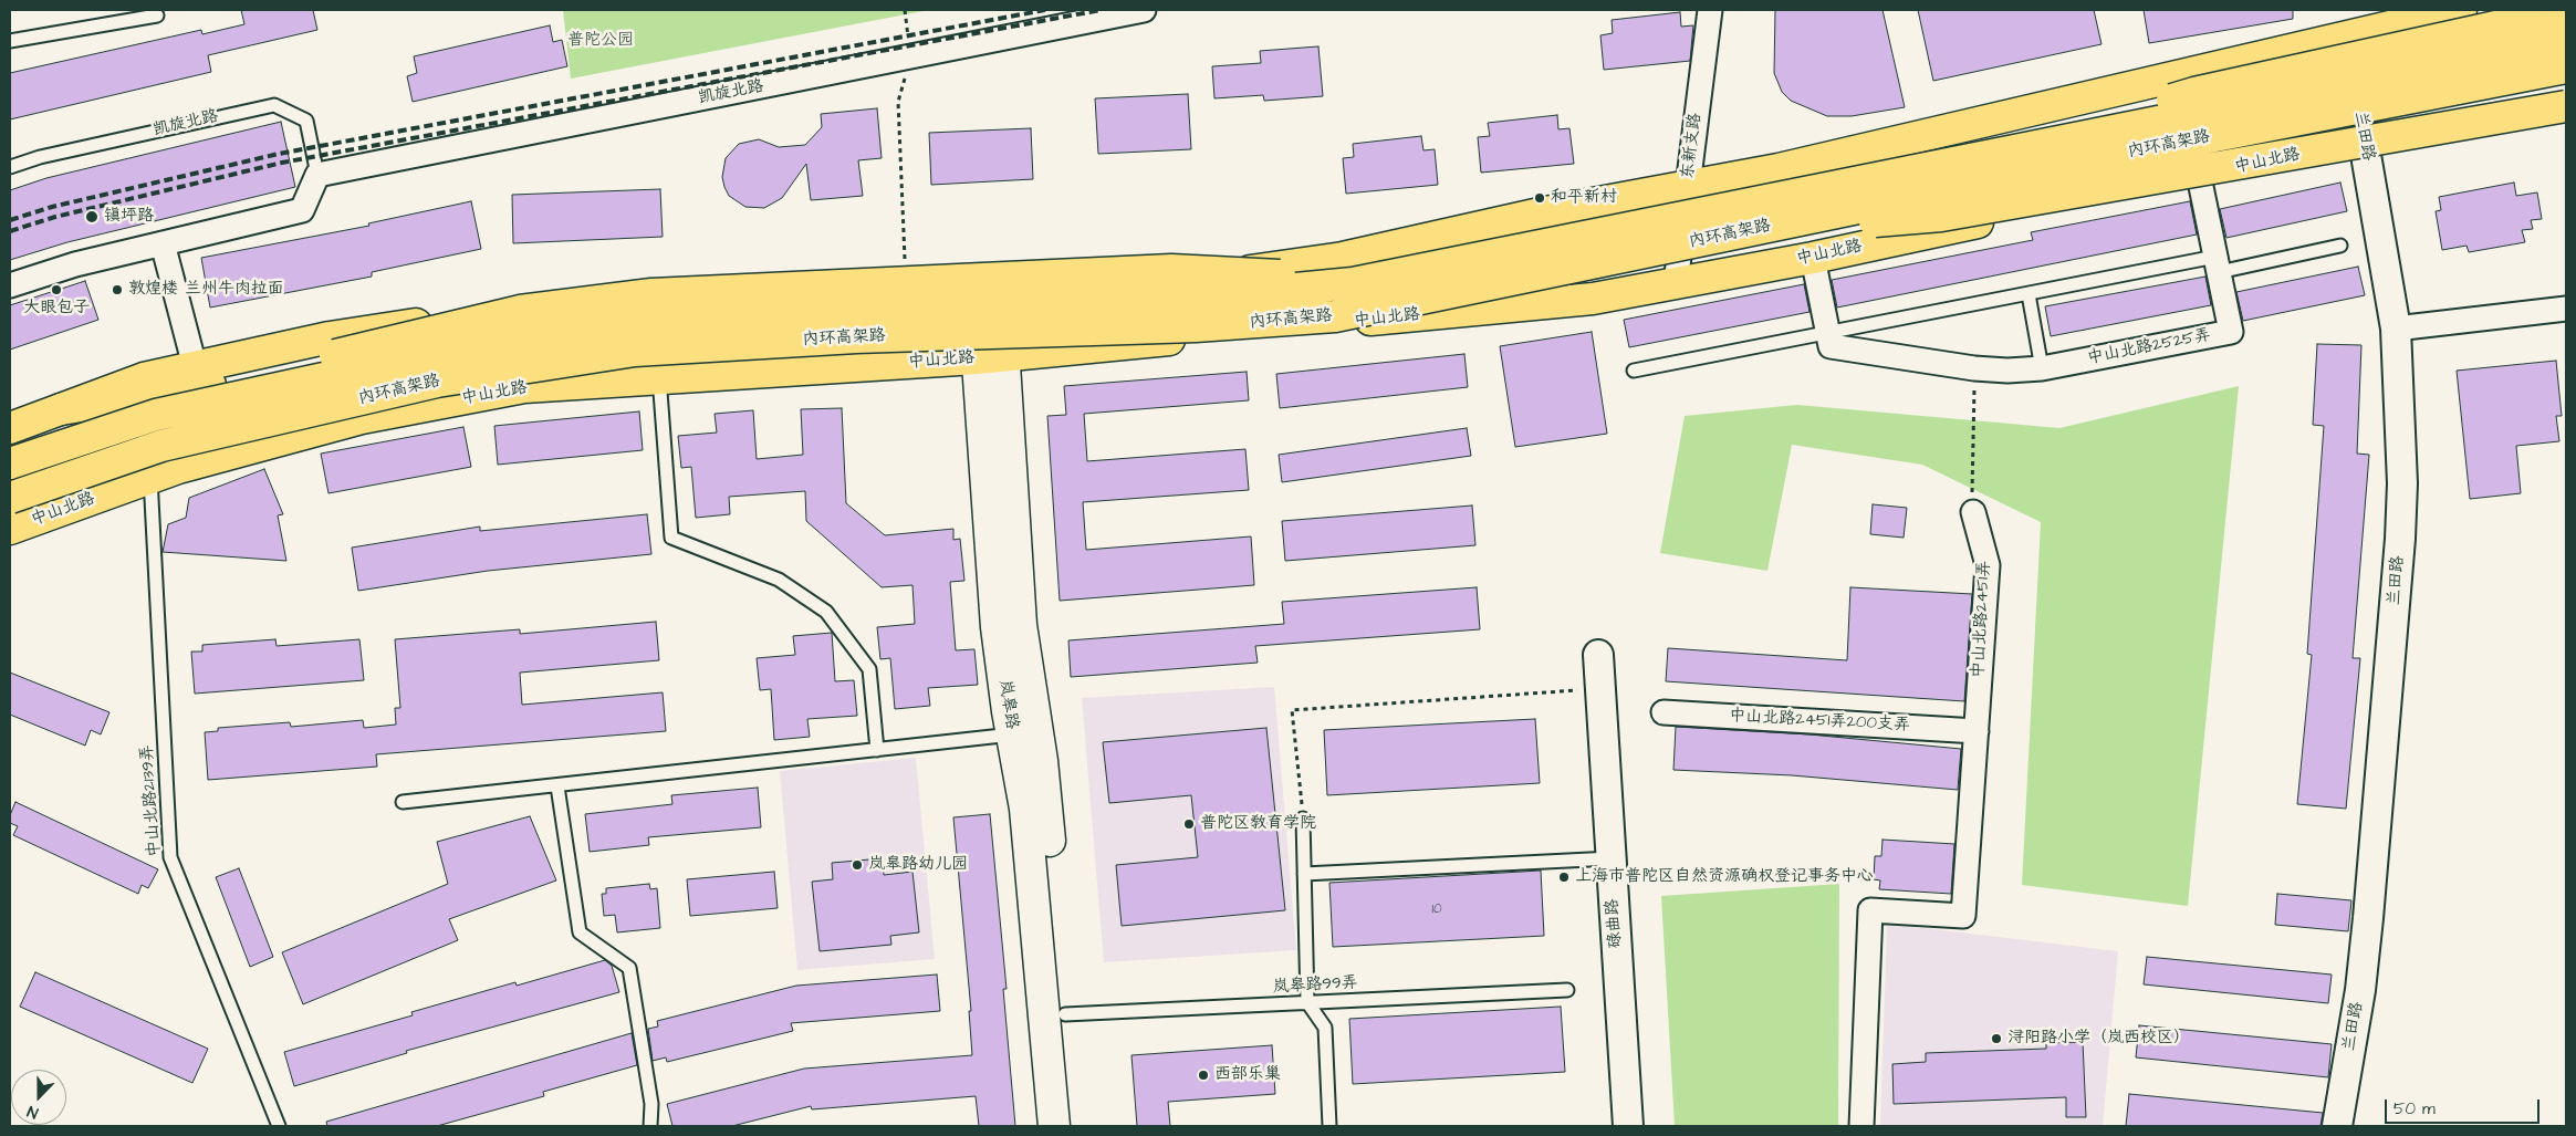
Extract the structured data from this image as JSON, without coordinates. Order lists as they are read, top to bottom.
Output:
{
  "streets": {
    "main road": ["内环高架路", "中山北路", "岚皋路"],
    "street": [
      "凯旋北路",
      "兰田路",
      "东新支路",
      "中山北路2525弄",
      "中山北路2451弄",
      "中山北路2451弄200支弄",
      "碌曲路"
    ],
    "lane": ["中山北路2139弄", "岚皋路99弄"]
  },
  "crossings": [
    ["兰田路", "中山北路"],
    ["东新支路", "中山北路"],
    ["中山北路", "中山北路2525弄"],
    ["中山北路", "岚皋路"],
    ["中山北路", "中山北路2139弄"],
    ["中山北路2451弄", "中山北路2451弄200支弄"],
    ["岚皋路", "岚皋路99弄"]
  ],
  "parks": ["普陀公园"],
  "places": [
    "和平新村",
    "镇坪路",
    "大眼包子",
    "敦煌楼 兰州牛肉拉面",
    "普陀区教育学院",
    "岚皋路幼儿园",
    "上海市普陀区自然资源确权登记事务中心",
    "浔阳路小学（岚西校区）",
    "西部乐巢"
  ],
  "house_numbers": ["10"],
  "scale_bar": "50 m",
  "north": "bottom"
}
